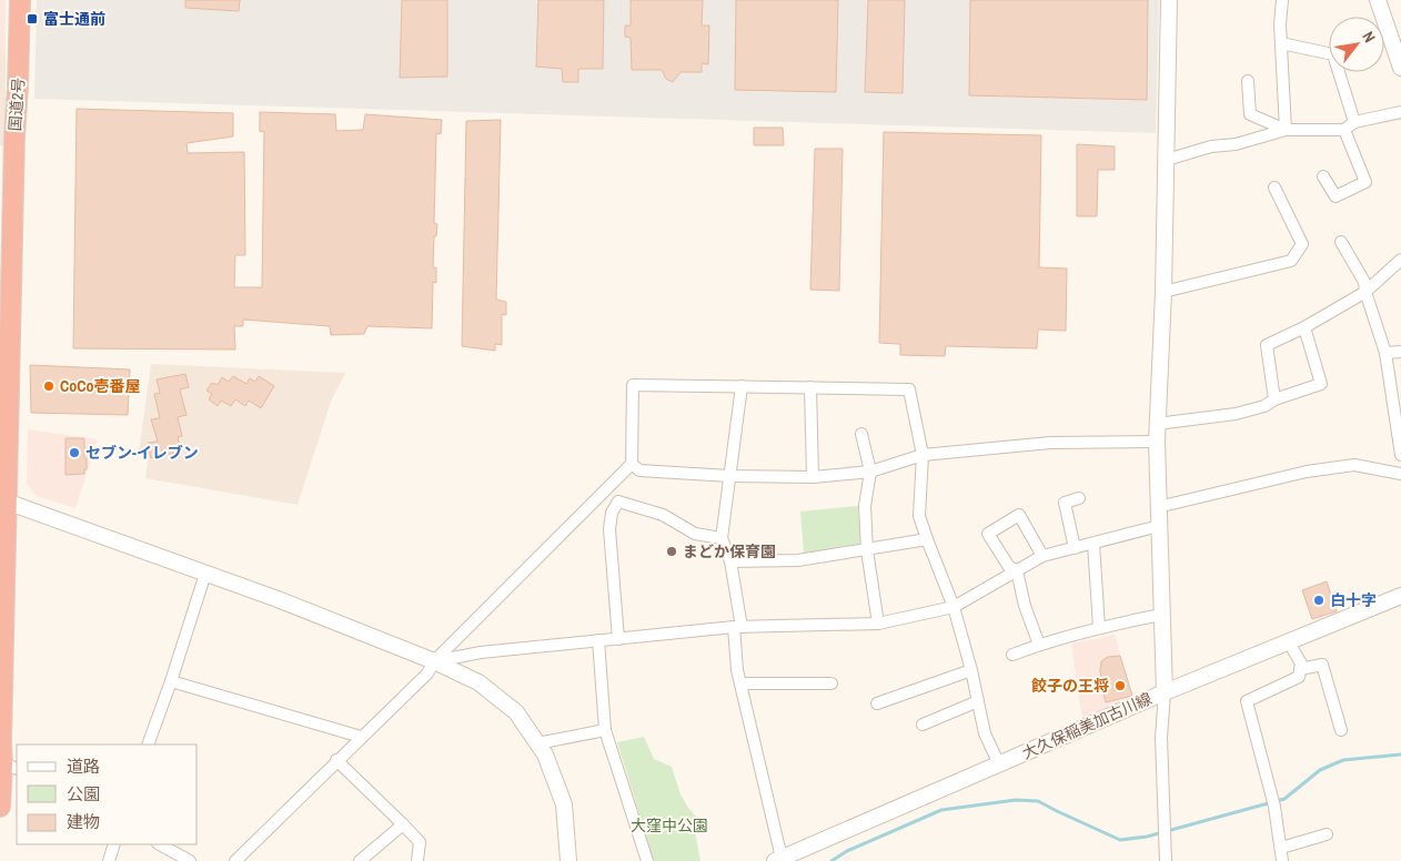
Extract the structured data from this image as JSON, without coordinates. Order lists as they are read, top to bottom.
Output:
{
  "streets": {
    "highway": ["国道2号"],
    "street": ["大久保稲美加古川線"]
  },
  "parks": ["大窪中公園"],
  "places": {
    "transit": ["富士通前"],
    "other": [
      "CoCo壱番屋",
      "セブン-イレブン",
      "まどか保育園",
      "白十字",
      "餃子の王将"
    ]
  },
  "legend": ["道路", "公園", "建物"],
  "north": "top right"
}
